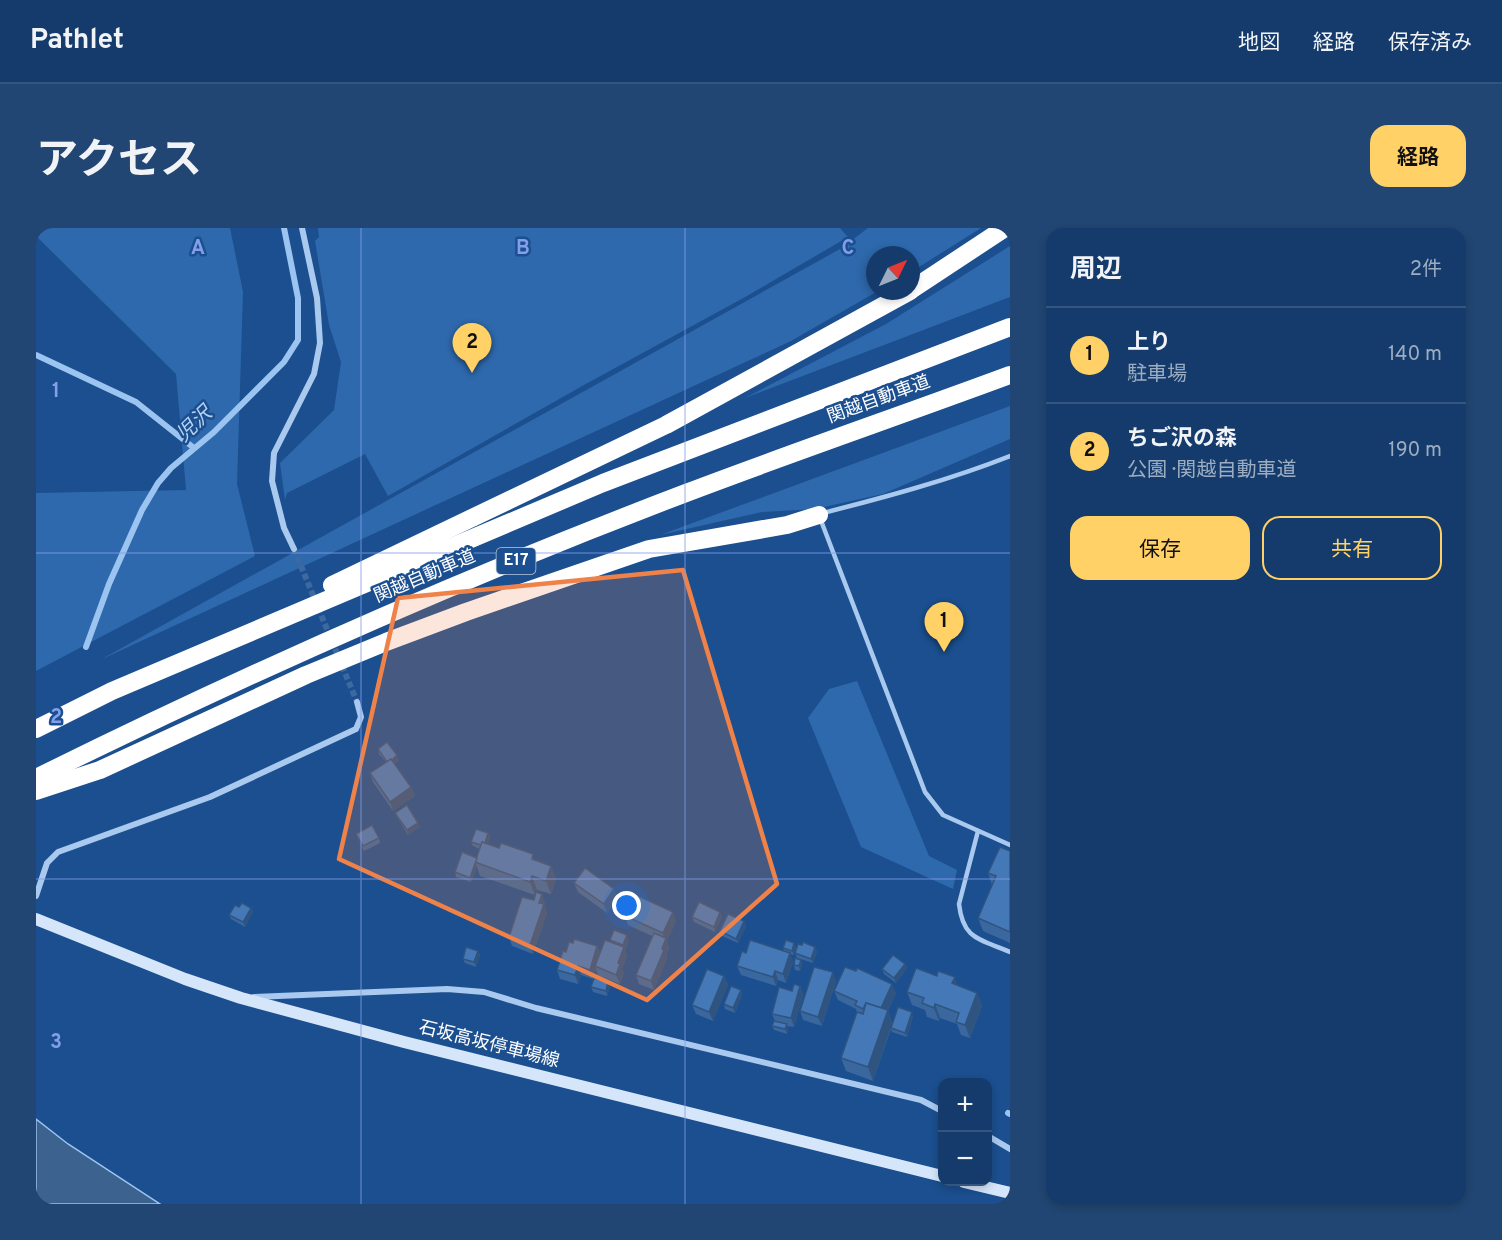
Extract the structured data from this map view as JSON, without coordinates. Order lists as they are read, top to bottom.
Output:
{
  "streets": {
    "highway": ["関越自動車道", "E17"],
    "main road": ["石坂高坂停車場線"]
  },
  "water": ["児沢"],
  "north": "top right",
  "page": {
    "header": "Pathlet",
    "nav": ["地図", "経路", "保存済み"],
    "title": "アクセス",
    "buttons": [
      "経路",
      ["保存", "共有"]
    ],
    "heading": ["周辺", "2件"],
    "list": [
      {
        "mark": "1",
        "name": "上り",
        "note": "駐車場",
        "value": "140 m"
      },
      {
        "mark": "2",
        "name": "ちご沢の森",
        "note": "公園 · 関越自動車道",
        "value": "190 m"
      }
    ],
    "pins": ["2", "1"],
    "map_buttons": ["+", "−"]
  },
  "grid": {
    "columns": ["A", "B", "C"],
    "rows": ["1", "2", "3"]
  }
}
